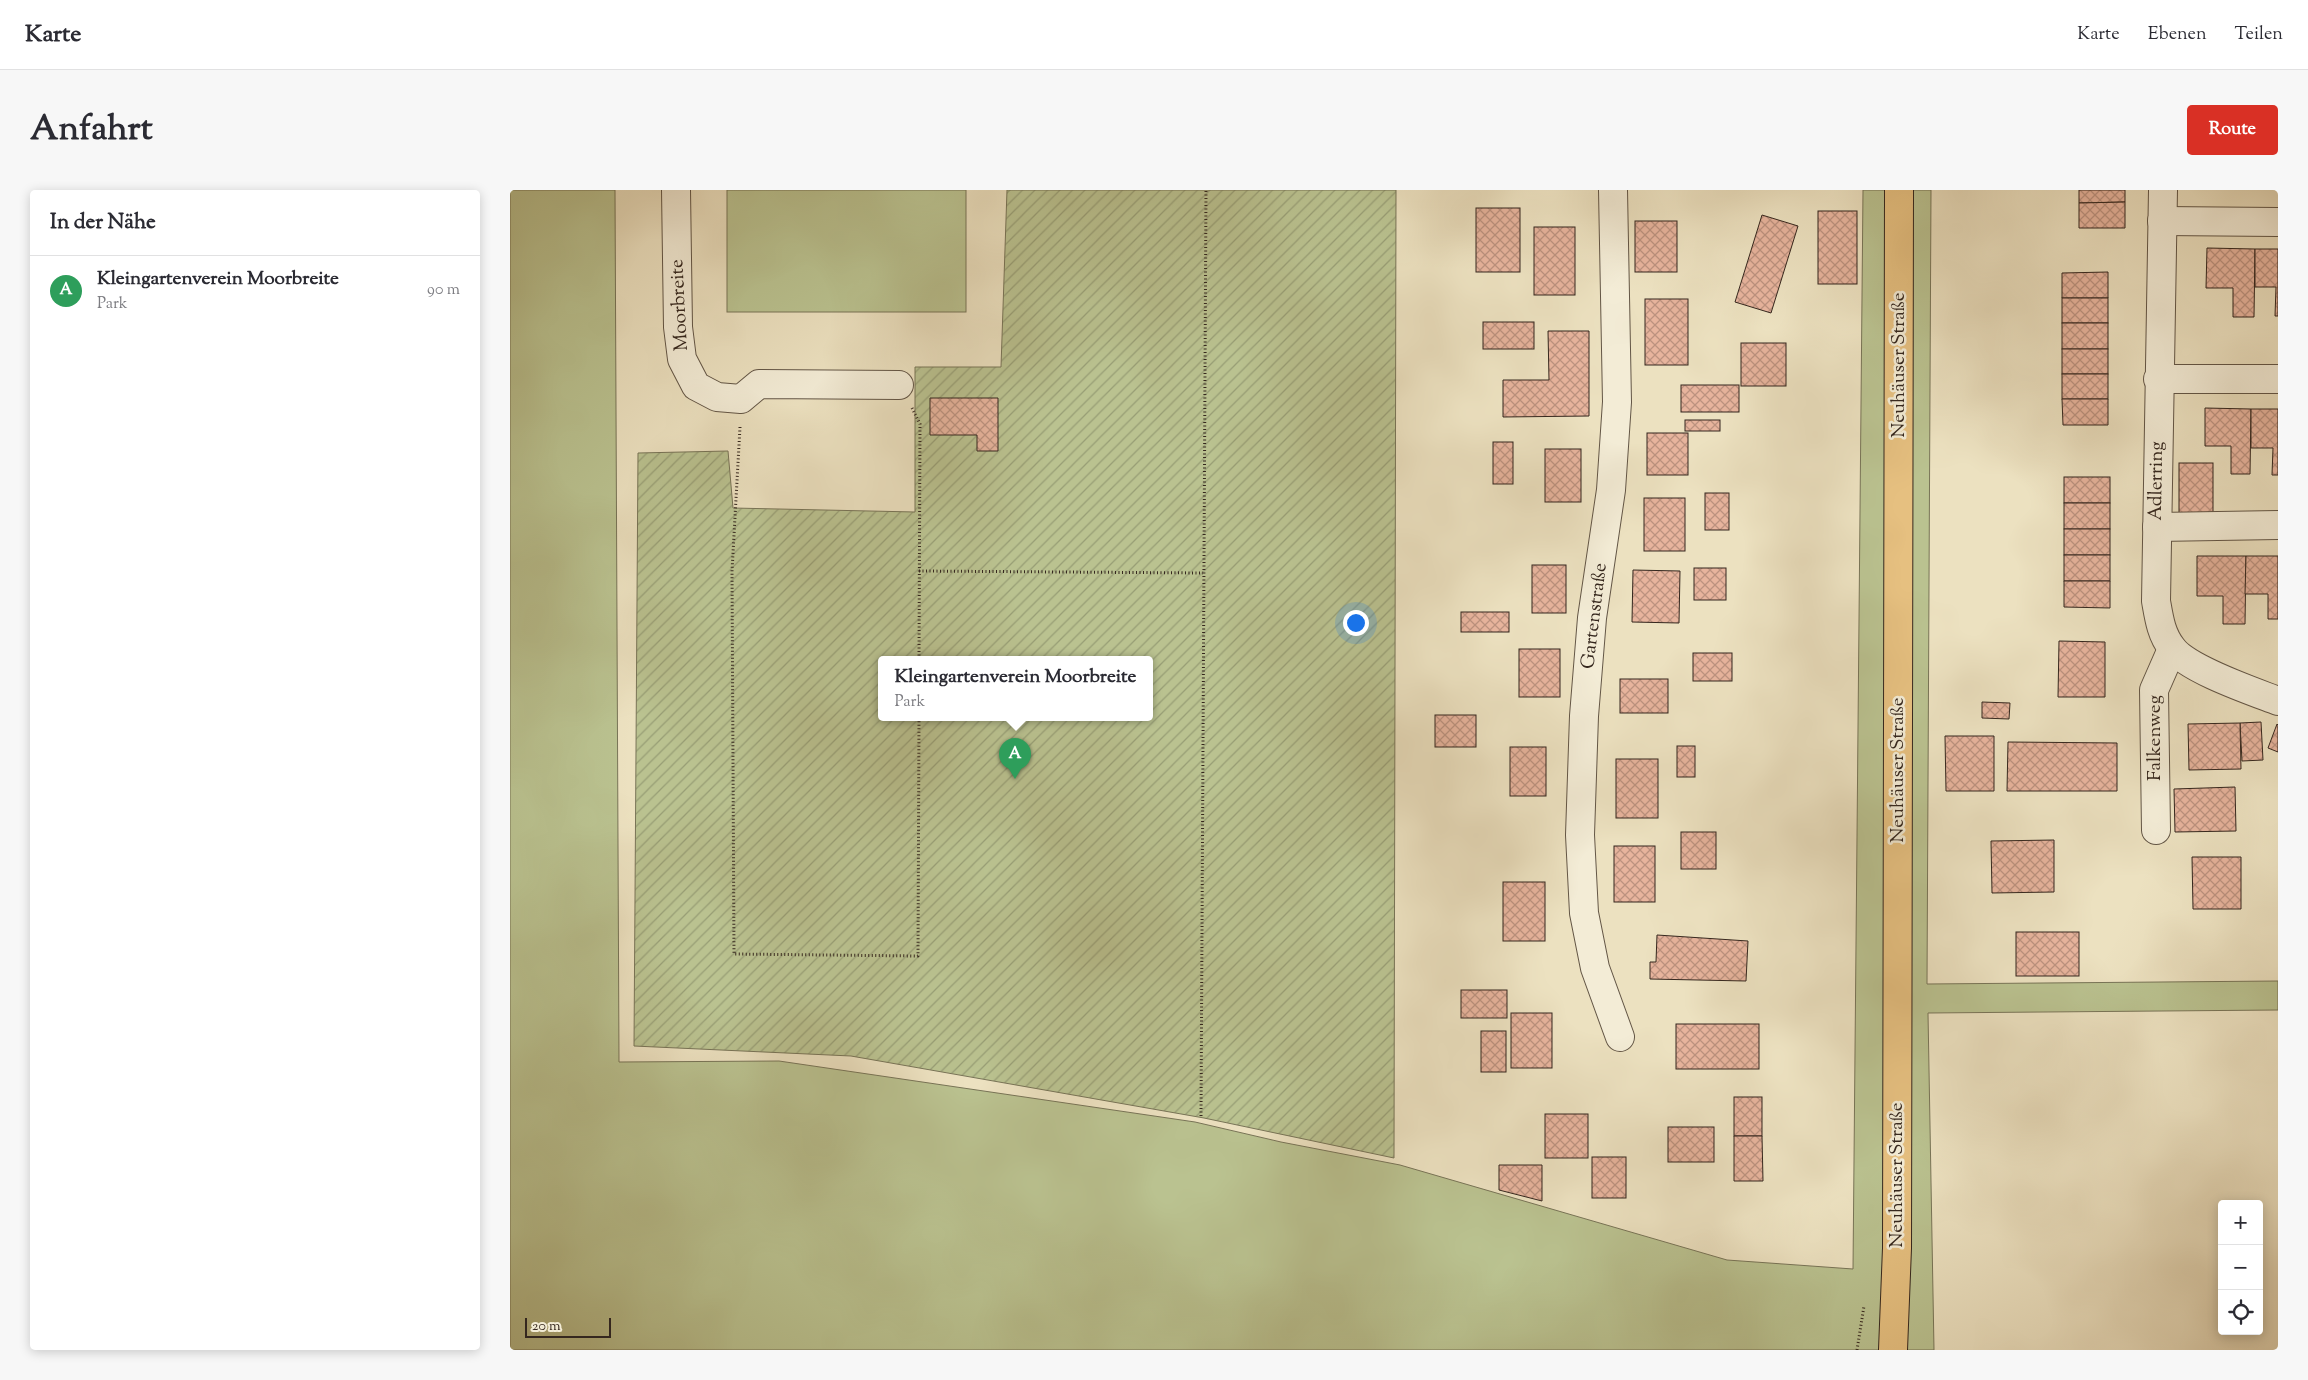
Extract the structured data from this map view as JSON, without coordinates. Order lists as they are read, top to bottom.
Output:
{
  "streets": {
    "main road": ["Neuhäuser Straße"],
    "street": [
      "Moorbreite",
      "Adlerring",
      "Gartenstraße",
      "Falkenweg"
    ]
  },
  "crossings": [
    ["Adlerring", "Falkenweg"]
  ],
  "scale_bar": "20 m",
  "page": {
    "header": "Karte",
    "nav": ["Karte", "Ebenen", "Teilen"],
    "title": "Anfahrt",
    "buttons": "Route",
    "heading": "In der Nähe",
    "list": [
      {
        "mark": "A",
        "name": "Kleingartenverein Moorbreite",
        "note": "Park",
        "value": "90 m"
      }
    ],
    "popup": ["Kleingartenverein Moorbreite", "Park"],
    "pins": "A",
    "map_buttons": ["+", "−"],
    "scale": "20 m"
  }
}
